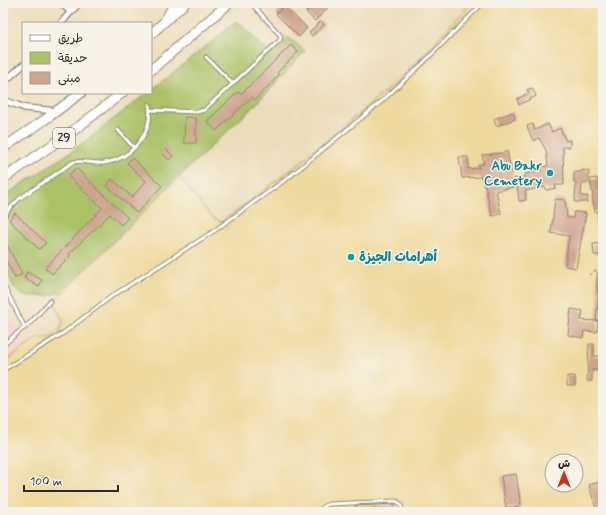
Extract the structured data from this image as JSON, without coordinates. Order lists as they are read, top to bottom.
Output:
{
  "streets": {
    "highway": ["29"]
  },
  "places": ["Abu Bakr Cemetery", "أهرامات الجيزة"],
  "legend": ["طريق", "حديقة", "مبنى"],
  "scale_bar": "100 m",
  "north": "top"
}
